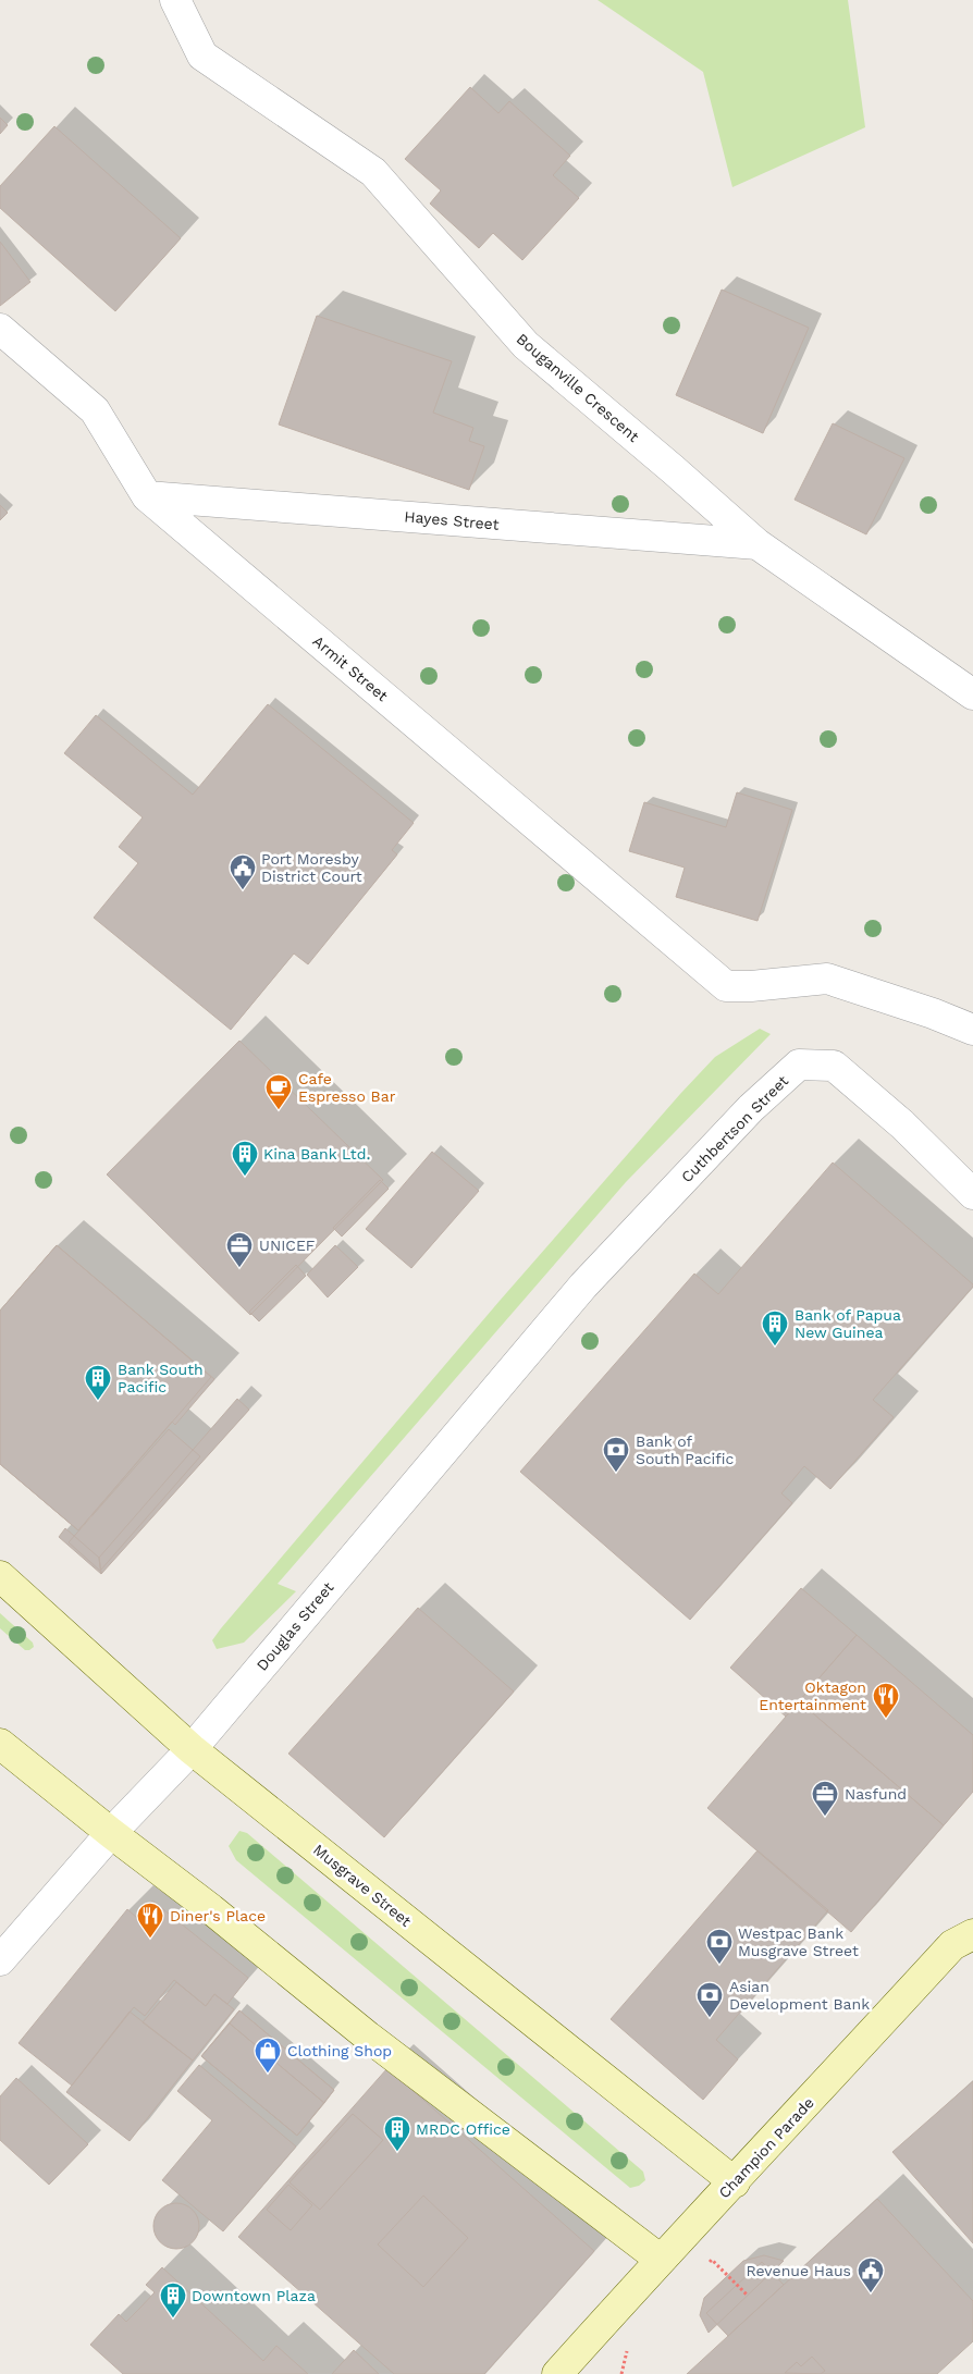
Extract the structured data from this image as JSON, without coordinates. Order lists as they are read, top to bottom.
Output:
{
  "streets": {
    "street": [
      "Bouganville Crescent",
      "Hayes Street",
      "Armit Street",
      "Cuthbertson Street",
      "Douglas Street",
      "Musgrave Street",
      "Champion Parade"
    ]
  },
  "crossings": [
    ["Bouganville Crescent", "Hayes Street"],
    ["Hayes Street", "Armit Street"],
    ["Cuthbertson Street", "Douglas Street"],
    ["Douglas Street", "Musgrave Street"],
    ["Musgrave Street", "Champion Parade"]
  ],
  "places": {
    "public building": ["Port Moresby District Court", "Revenue Haus"],
    "cafe": ["Cafe Espresso Bar"],
    "building": [
      "Kina Bank Ltd.",
      "Bank of Papua New Guinea",
      "Bank South Pacific",
      "MRDC Office",
      "Downtown Plaza"
    ],
    "office": ["UNICEF", "Nasfund"],
    "bank": ["Bank of South Pacific", "Westpac Bank Musgrave Street", "Asian Development Bank"],
    "restaurant": ["Oktagon Entertainment", "Diner's Place"],
    "shop": ["Clothing Shop"]
  }
}
